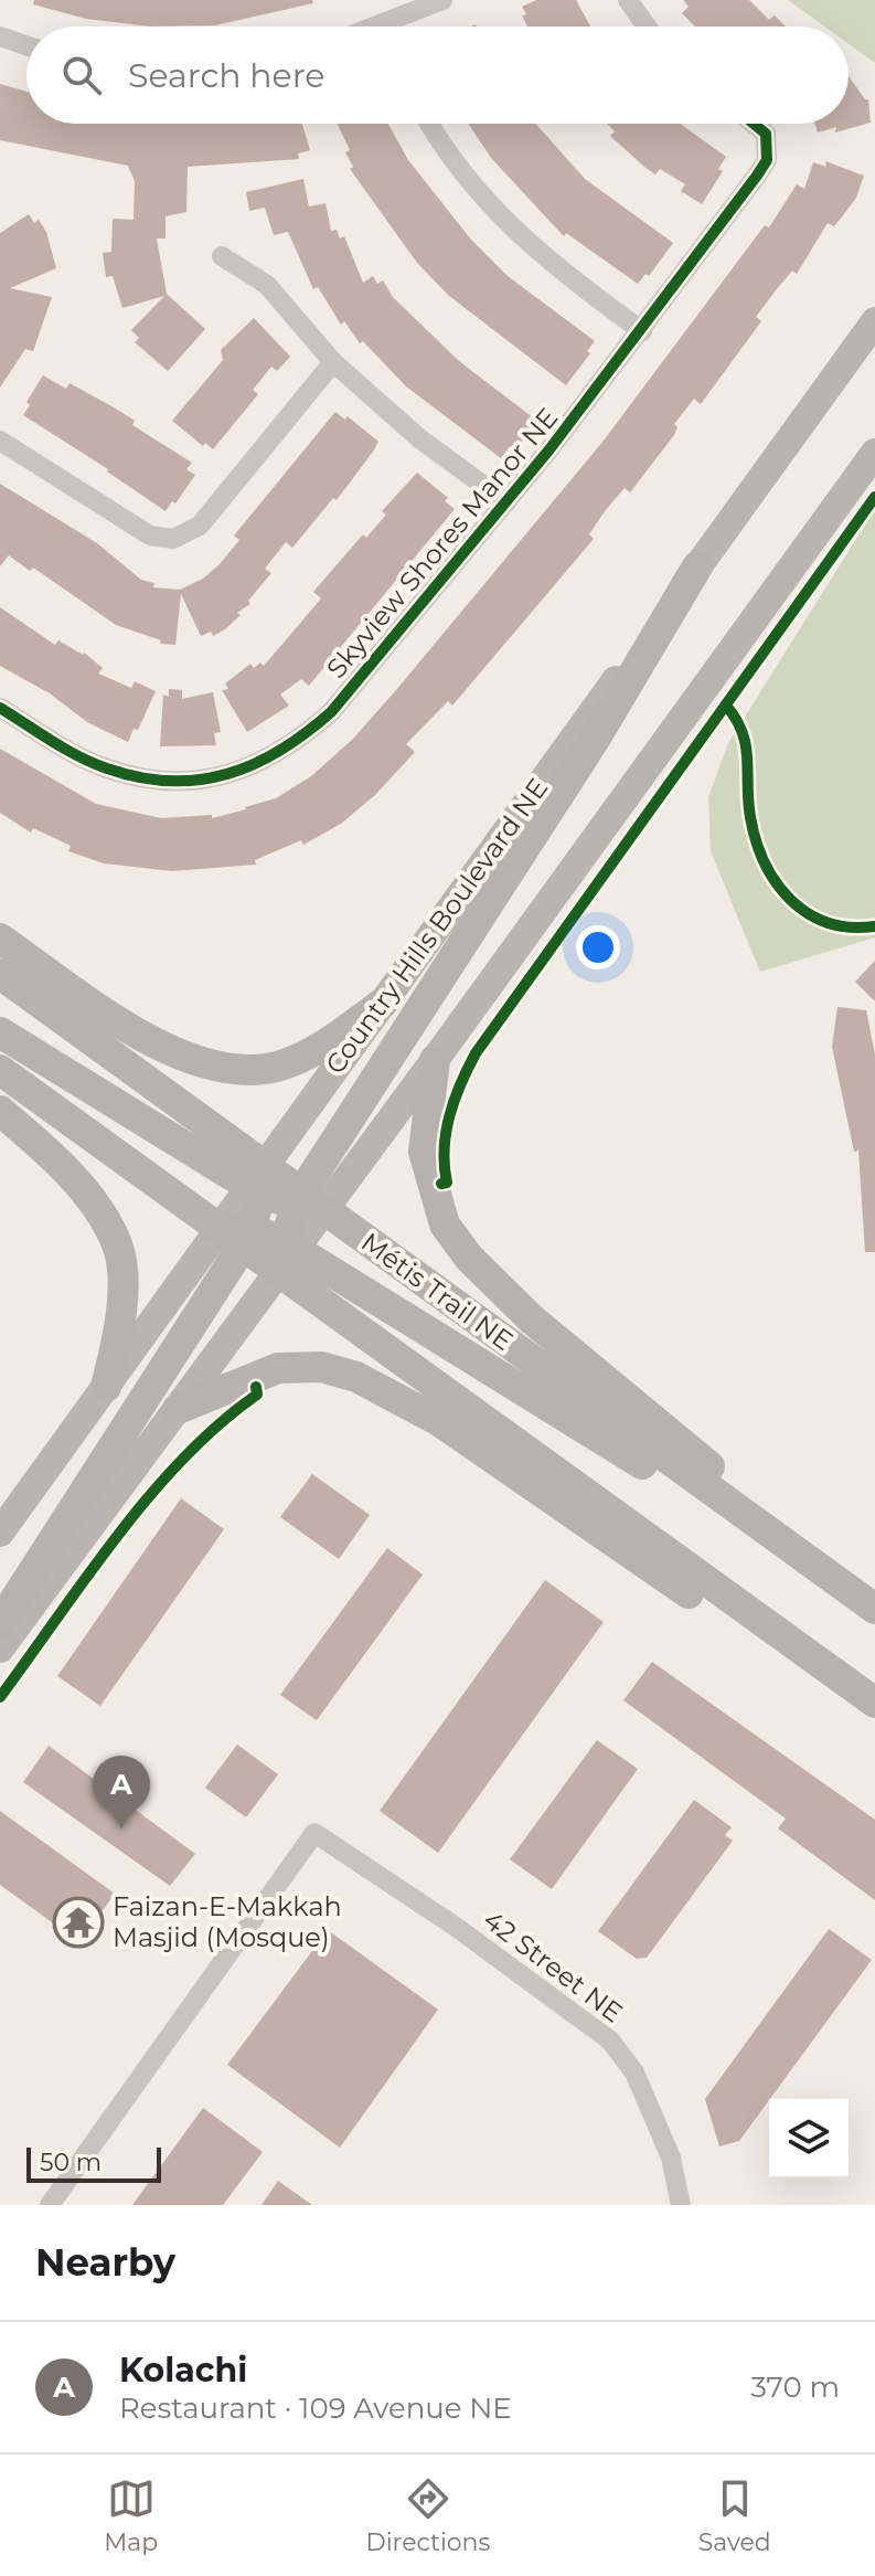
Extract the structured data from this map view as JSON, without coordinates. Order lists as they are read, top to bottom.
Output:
{
  "streets": {
    "main road": ["Country Hills Boulevard NE", "Métis Trail NE"],
    "street": ["Skyview Shores Manor NE", "42 Street NE"]
  },
  "crossings": [
    ["Country Hills Boulevard NE", "Métis Trail NE"]
  ],
  "places": {
    "temple": ["Faizan-E-Makkah Masjid (Mosque)"]
  },
  "scale_bar": "50 m",
  "page": {
    "search": "Search here",
    "pins": "A",
    "scale": "50 m",
    "heading": "Nearby",
    "list": [
      {
        "mark": "A",
        "name": "Kolachi",
        "note": "Restaurant · 109 Avenue NE",
        "value": "370 m"
      }
    ],
    "nav": ["Map", "Directions", "Saved"]
  }
}
